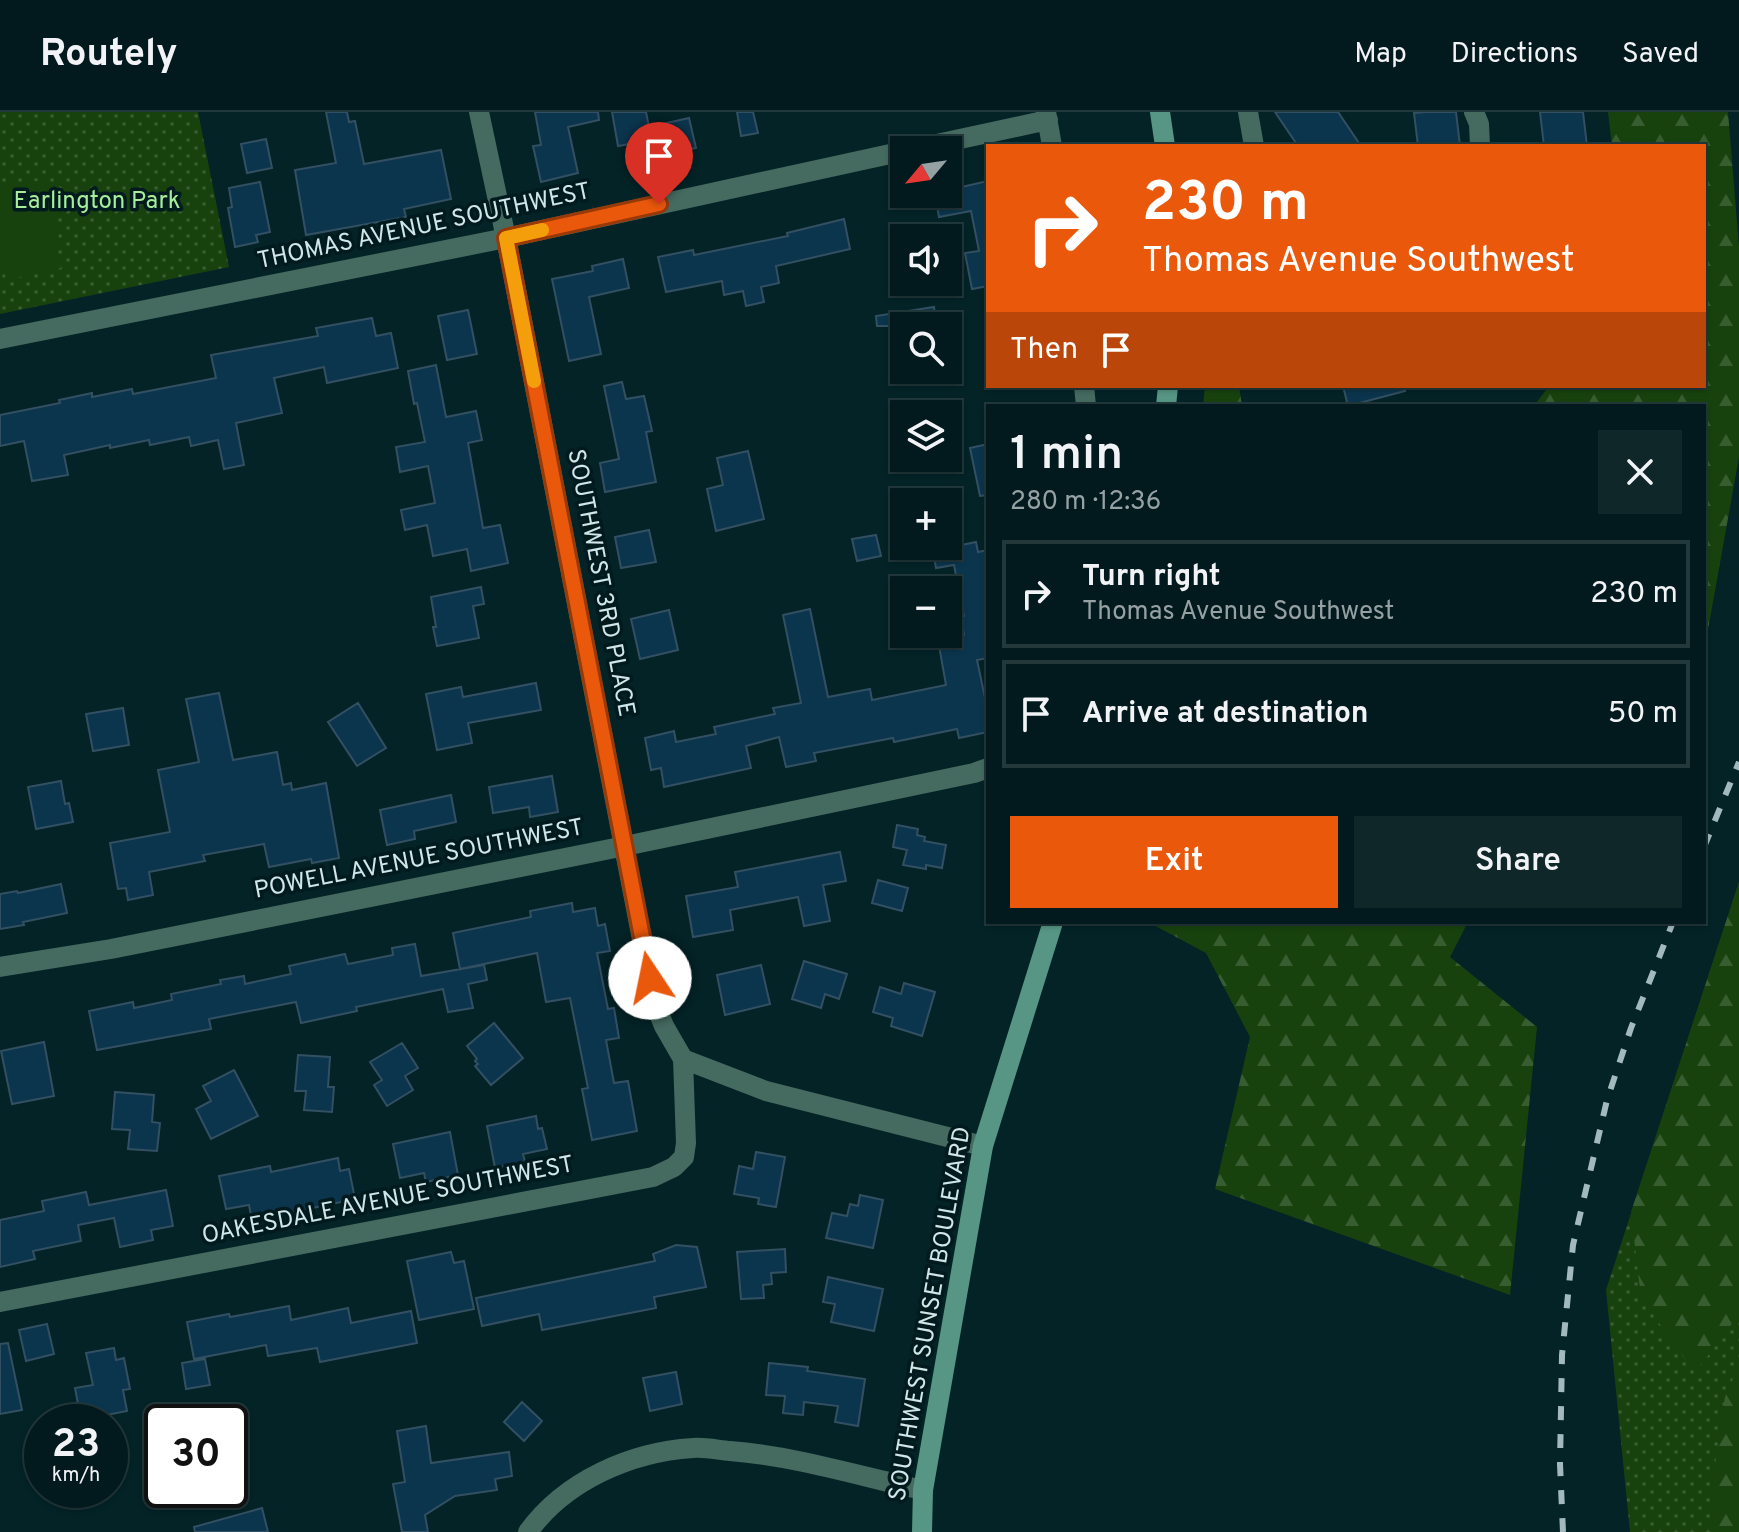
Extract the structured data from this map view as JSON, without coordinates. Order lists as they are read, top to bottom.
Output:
{
  "streets": {
    "main road": ["SOUTHWEST SUNSET BOULEVARD"],
    "street": [
      "THOMAS AVENUE SOUTHWEST",
      "SOUTHWEST 3RD PLACE",
      "POWELL AVENUE SOUTHWEST",
      "OAKESDALE AVENUE SOUTHWEST"
    ]
  },
  "crossings": [
    ["THOMAS AVENUE SOUTHWEST", "SOUTHWEST 3RD PLACE"],
    ["SOUTHWEST 3RD PLACE", "POWELL AVENUE SOUTHWEST"],
    ["SOUTHWEST 3RD PLACE", "OAKESDALE AVENUE SOUTHWEST"]
  ],
  "parks": ["Earlington Park"],
  "north": "bottom left",
  "page": {
    "header": "Routely",
    "nav": ["Map", "Directions", "Saved"],
    "map_buttons": ["+", "−"],
    "turn": ["230 m", "Thomas Avenue Southwest"],
    "then": "Then",
    "heading": ["1 min", "280 m · 12:36"],
    "list": [
      {
        "name": "Turn right",
        "note": "Thomas Avenue Southwest",
        "value": "230 m"
      },
      {
        "name": "Arrive at destination",
        "value": "50 m"
      }
    ],
    "buttons": ["Exit", "Share"],
    "speed": "23 km/h",
    "limit": "30"
  }
}
